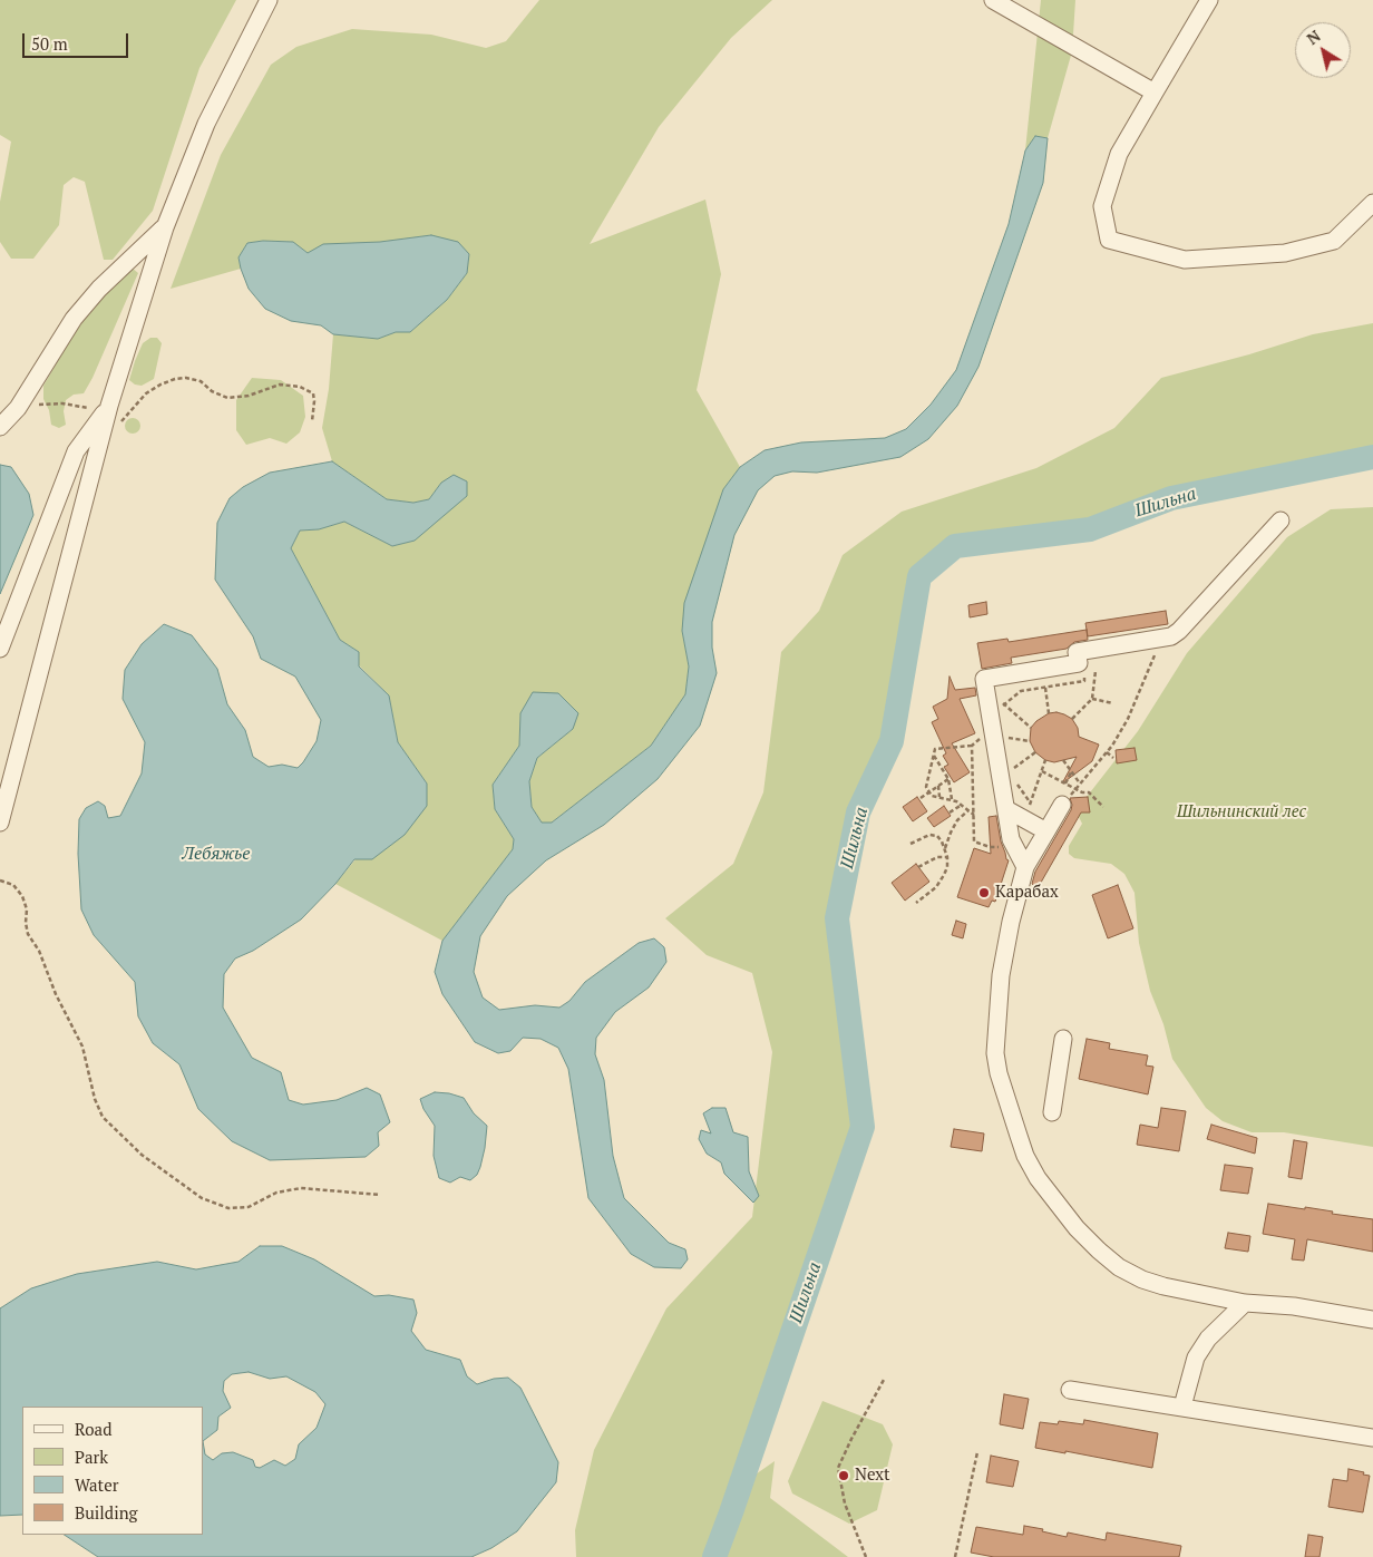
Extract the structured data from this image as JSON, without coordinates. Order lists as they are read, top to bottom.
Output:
{
  "water": ["Шильна", "Лебяжье"],
  "parks": ["Шильнинский лес"],
  "places": ["Карабах", "Next"],
  "legend": [
    "Road",
    "Park",
    "Water",
    "Building"
  ],
  "scale_bar": "50 m",
  "north": "top left"
}
